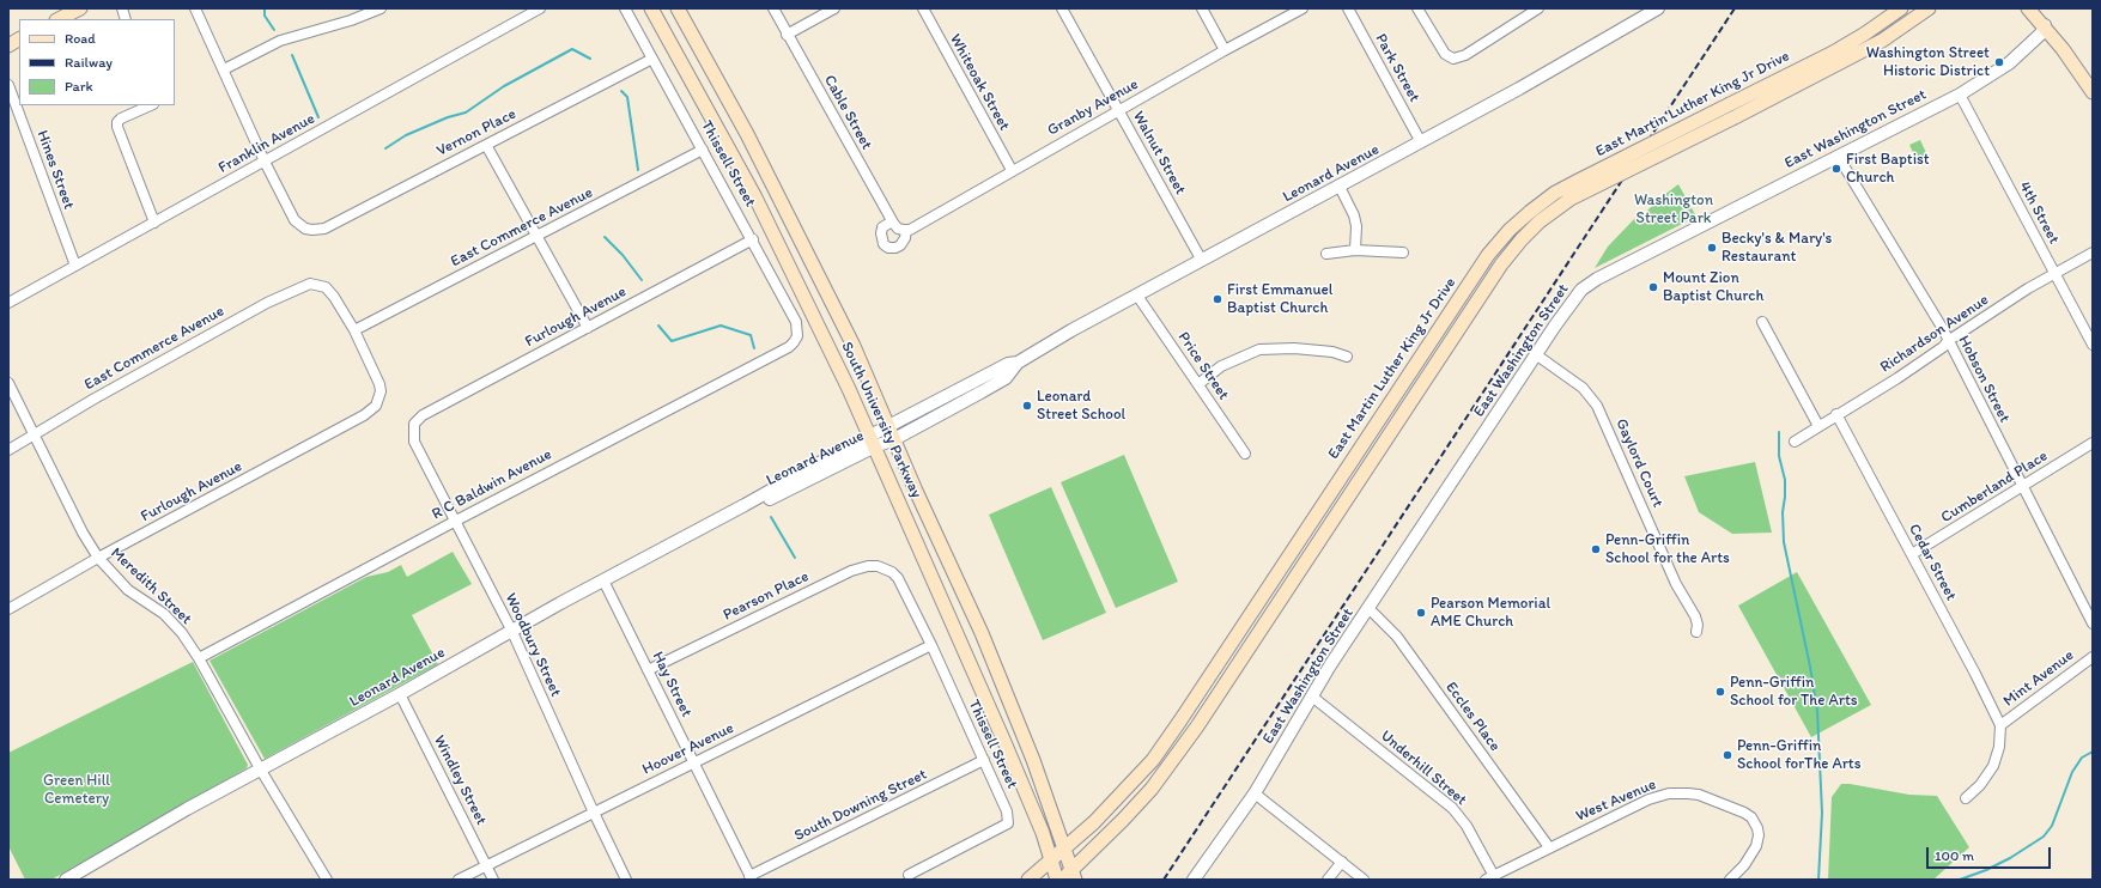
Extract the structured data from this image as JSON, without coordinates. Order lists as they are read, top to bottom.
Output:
{
  "streets": {
    "main road": ["East Martin Luther King Jr Drive", "South University Parkway"],
    "street": [
      "Park Street",
      "Whiteoak Street",
      "Granby Avenue",
      "Cable Street",
      "East Washington Street",
      "Vernon Place",
      "Franklin Avenue",
      "Walnut Street",
      "Thissell Street",
      "Hines Street",
      "Leonard Avenue",
      "4th Street",
      "East Commerce Avenue",
      "Furlough Avenue",
      "Richardson Avenue",
      "Price Street",
      "Hobson Street",
      "Gaylord Court",
      "R C Baldwin Avenue",
      "Cumberland Place",
      "Cedar Street",
      "Meredith Street",
      "Pearson Place",
      "Woodbury Street",
      "Mint Avenue",
      "Hay Street",
      "Eccles Place",
      "Hoover Avenue",
      "Underhill Street",
      "Windley Street",
      "West Avenue",
      "South Downing Street"
    ]
  },
  "crossings": [
    ["Park Street", "Leonard Avenue"],
    ["Whiteoak Street", "Granby Avenue"],
    ["East Martin Luther King Jr Drive", "South University Parkway"],
    ["Granby Avenue", "Cable Street"],
    ["Granby Avenue", "Walnut Street"],
    ["East Washington Street", "4th Street"],
    ["East Washington Street", "Hobson Street"],
    ["East Washington Street", "Gaylord Court"],
    ["East Washington Street", "Eccles Place"],
    ["East Washington Street", "Underhill Street"],
    ["Vernon Place", "Franklin Avenue"],
    ["Vernon Place", "Thissell Street"],
    ["Franklin Avenue", "Hines Street"],
    ["Walnut Street", "Leonard Avenue"],
    ["Thissell Street", "East Commerce Avenue"],
    ["Thissell Street", "Furlough Avenue"],
    ["Thissell Street", "R C Baldwin Avenue"],
    ["Thissell Street", "Pearson Place"],
    ["Thissell Street", "Hoover Avenue"],
    ["Thissell Street", "South Downing Street"],
    ["Leonard Avenue", "Price Street"],
    ["Leonard Avenue", "South University Parkway"],
    ["Leonard Avenue", "Meredith Street"],
    ["Leonard Avenue", "Woodbury Street"],
    ["Leonard Avenue", "Hay Street"],
    ["Leonard Avenue", "Windley Street"],
    ["4th Street", "Richardson Avenue"],
    ["East Commerce Avenue", "Furlough Avenue"],
    ["East Commerce Avenue", "Meredith Street"],
    ["Furlough Avenue", "Meredith Street"],
    ["Furlough Avenue", "Woodbury Street"],
    ["Richardson Avenue", "Hobson Street"],
    ["Richardson Avenue", "Cedar Street"],
    ["Hobson Street", "Cumberland Place"],
    ["R C Baldwin Avenue", "Meredith Street"],
    ["R C Baldwin Avenue", "Woodbury Street"],
    ["Cumberland Place", "Cedar Street"],
    ["Cedar Street", "Mint Avenue"],
    ["Pearson Place", "Hay Street"],
    ["Woodbury Street", "Hoover Avenue"],
    ["Hay Street", "Hoover Avenue"],
    ["Hay Street", "South Downing Street"],
    ["Eccles Place", "West Avenue"],
    ["Hoover Avenue", "Windley Street"],
    ["Underhill Street", "West Avenue"]
  ],
  "parks": ["Washington Street Park", "Green Hill Cemetery"],
  "places": [
    "Washington Street Historic District",
    "First Baptist Church",
    "Becky's & Mary's Restaurant",
    "Mount Zion Baptist Church",
    "First Emmanuel Baptist Church",
    "Leonard Street School",
    "Penn-Griffin School for the Arts",
    "Pearson Memorial AME Church",
    "Penn-Griffin School for The Arts",
    "Penn-Griffin School forThe Arts"
  ],
  "legend": ["Road", "Railway", "Park"],
  "scale_bar": "100 m"
}
